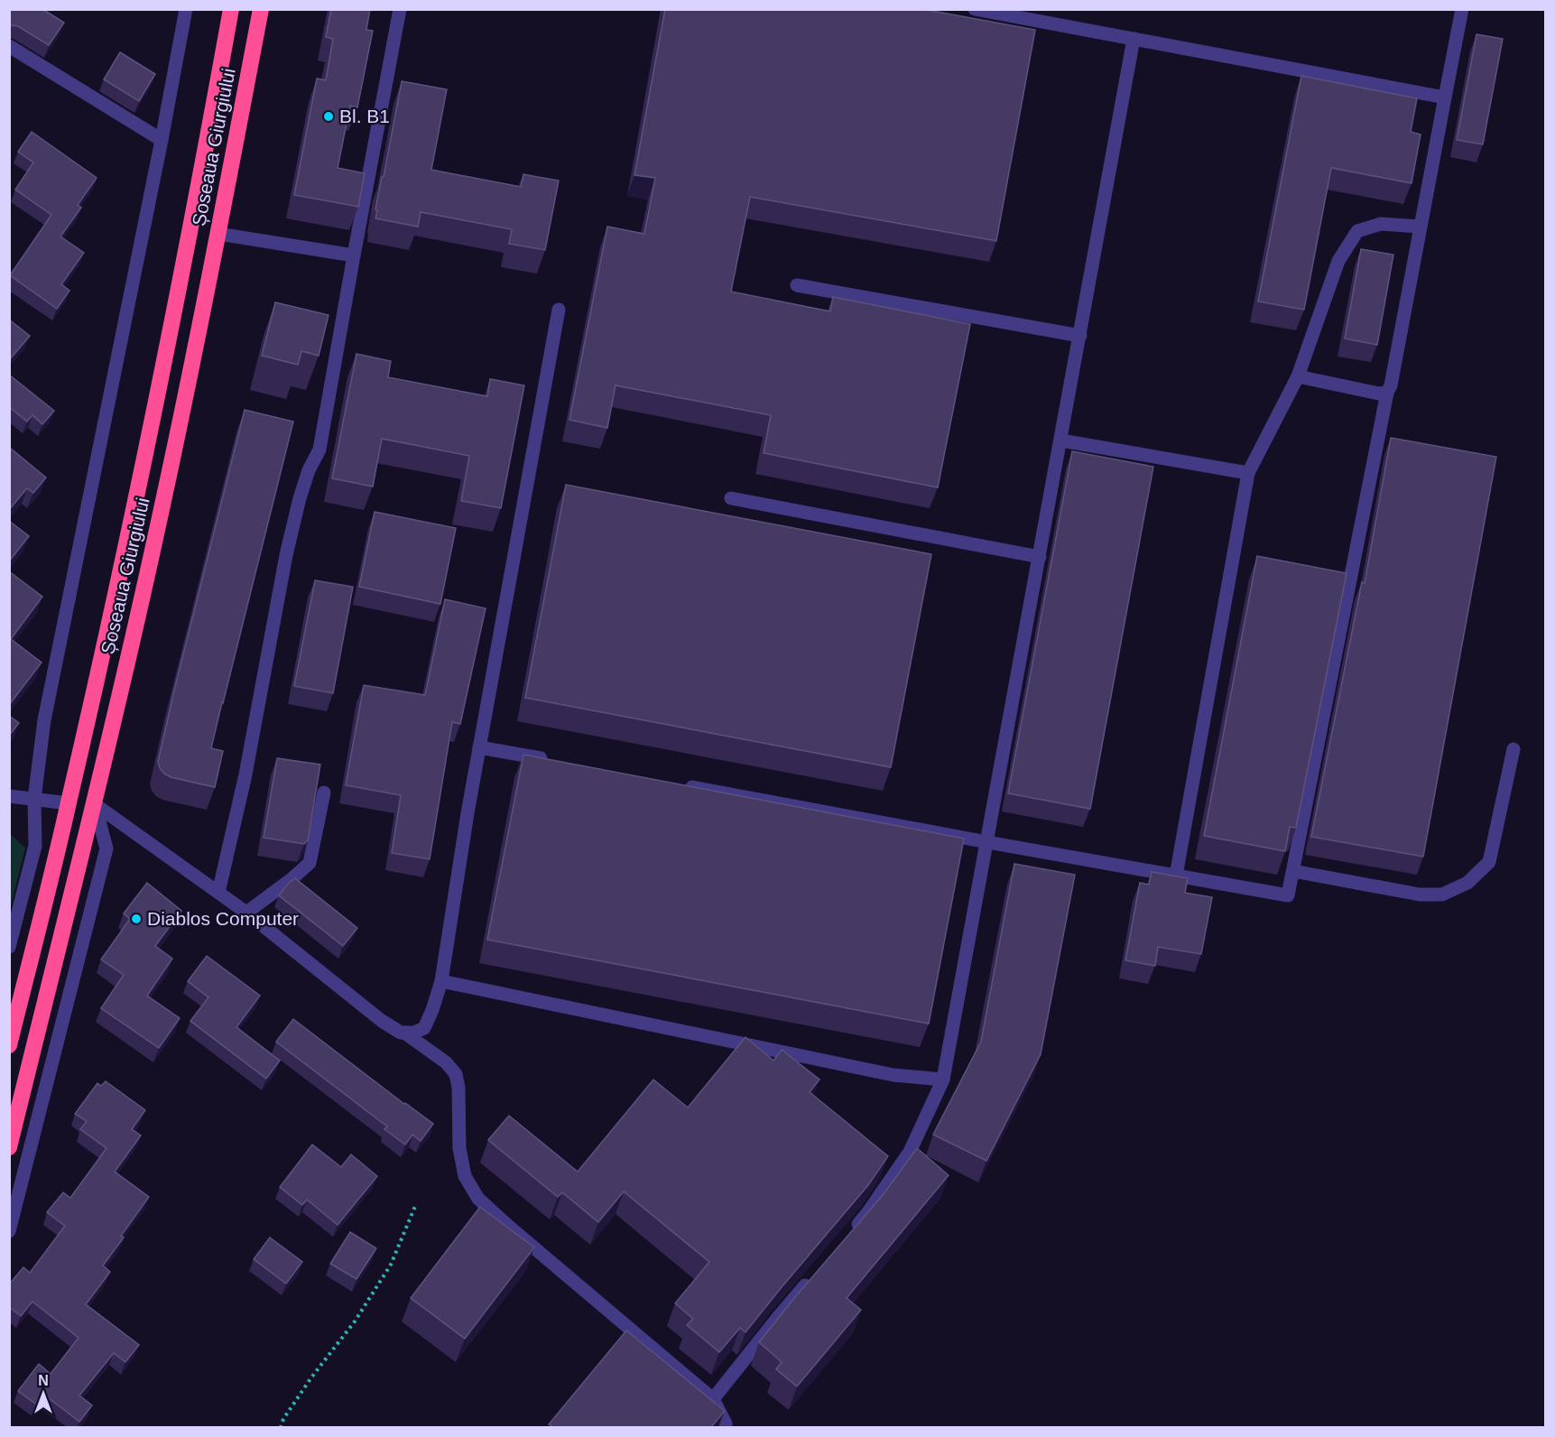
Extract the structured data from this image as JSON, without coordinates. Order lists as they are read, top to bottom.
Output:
{
  "streets": {
    "highway": ["Șoseaua Giurgiului"]
  },
  "places": ["Bl. B1", "Diablos Computer"],
  "north": "top"
}
